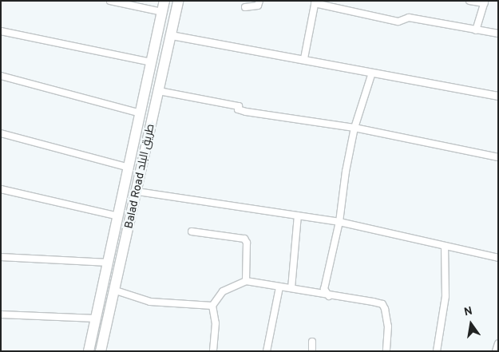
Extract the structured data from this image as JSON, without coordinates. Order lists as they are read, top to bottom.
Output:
{
  "streets": {
    "highway": ["Balad Road طريق البلد"]
  },
  "north": "top"
}
